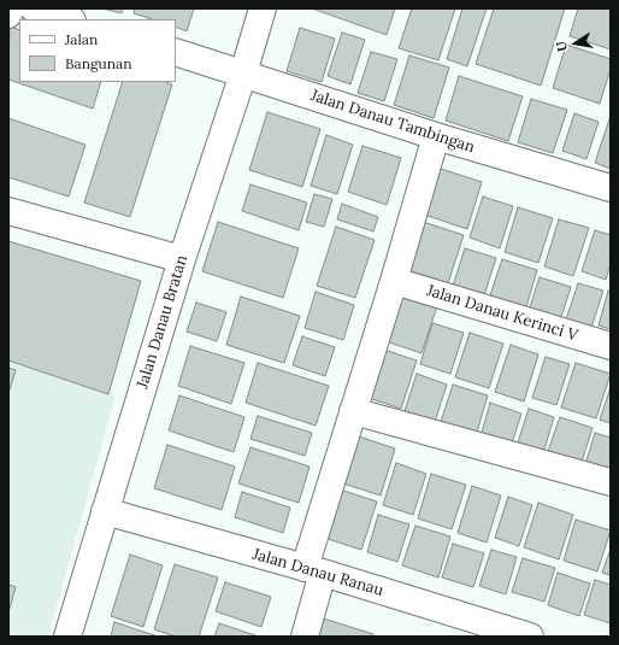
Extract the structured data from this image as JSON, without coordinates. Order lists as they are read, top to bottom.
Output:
{
  "streets": {
    "street": [
      "Jalan Danau Tambingan",
      "Jalan Danau Kerinci V",
      "Jalan Danau Bratan",
      "Jalan Danau Ranau"
    ]
  },
  "crossings": [
    ["Jalan Danau Tambingan", "Jalan Danau Bratan"],
    ["Jalan Danau Bratan", "Jalan Danau Ranau"]
  ],
  "legend": ["Jalan", "Bangunan"],
  "north": "left"
}
